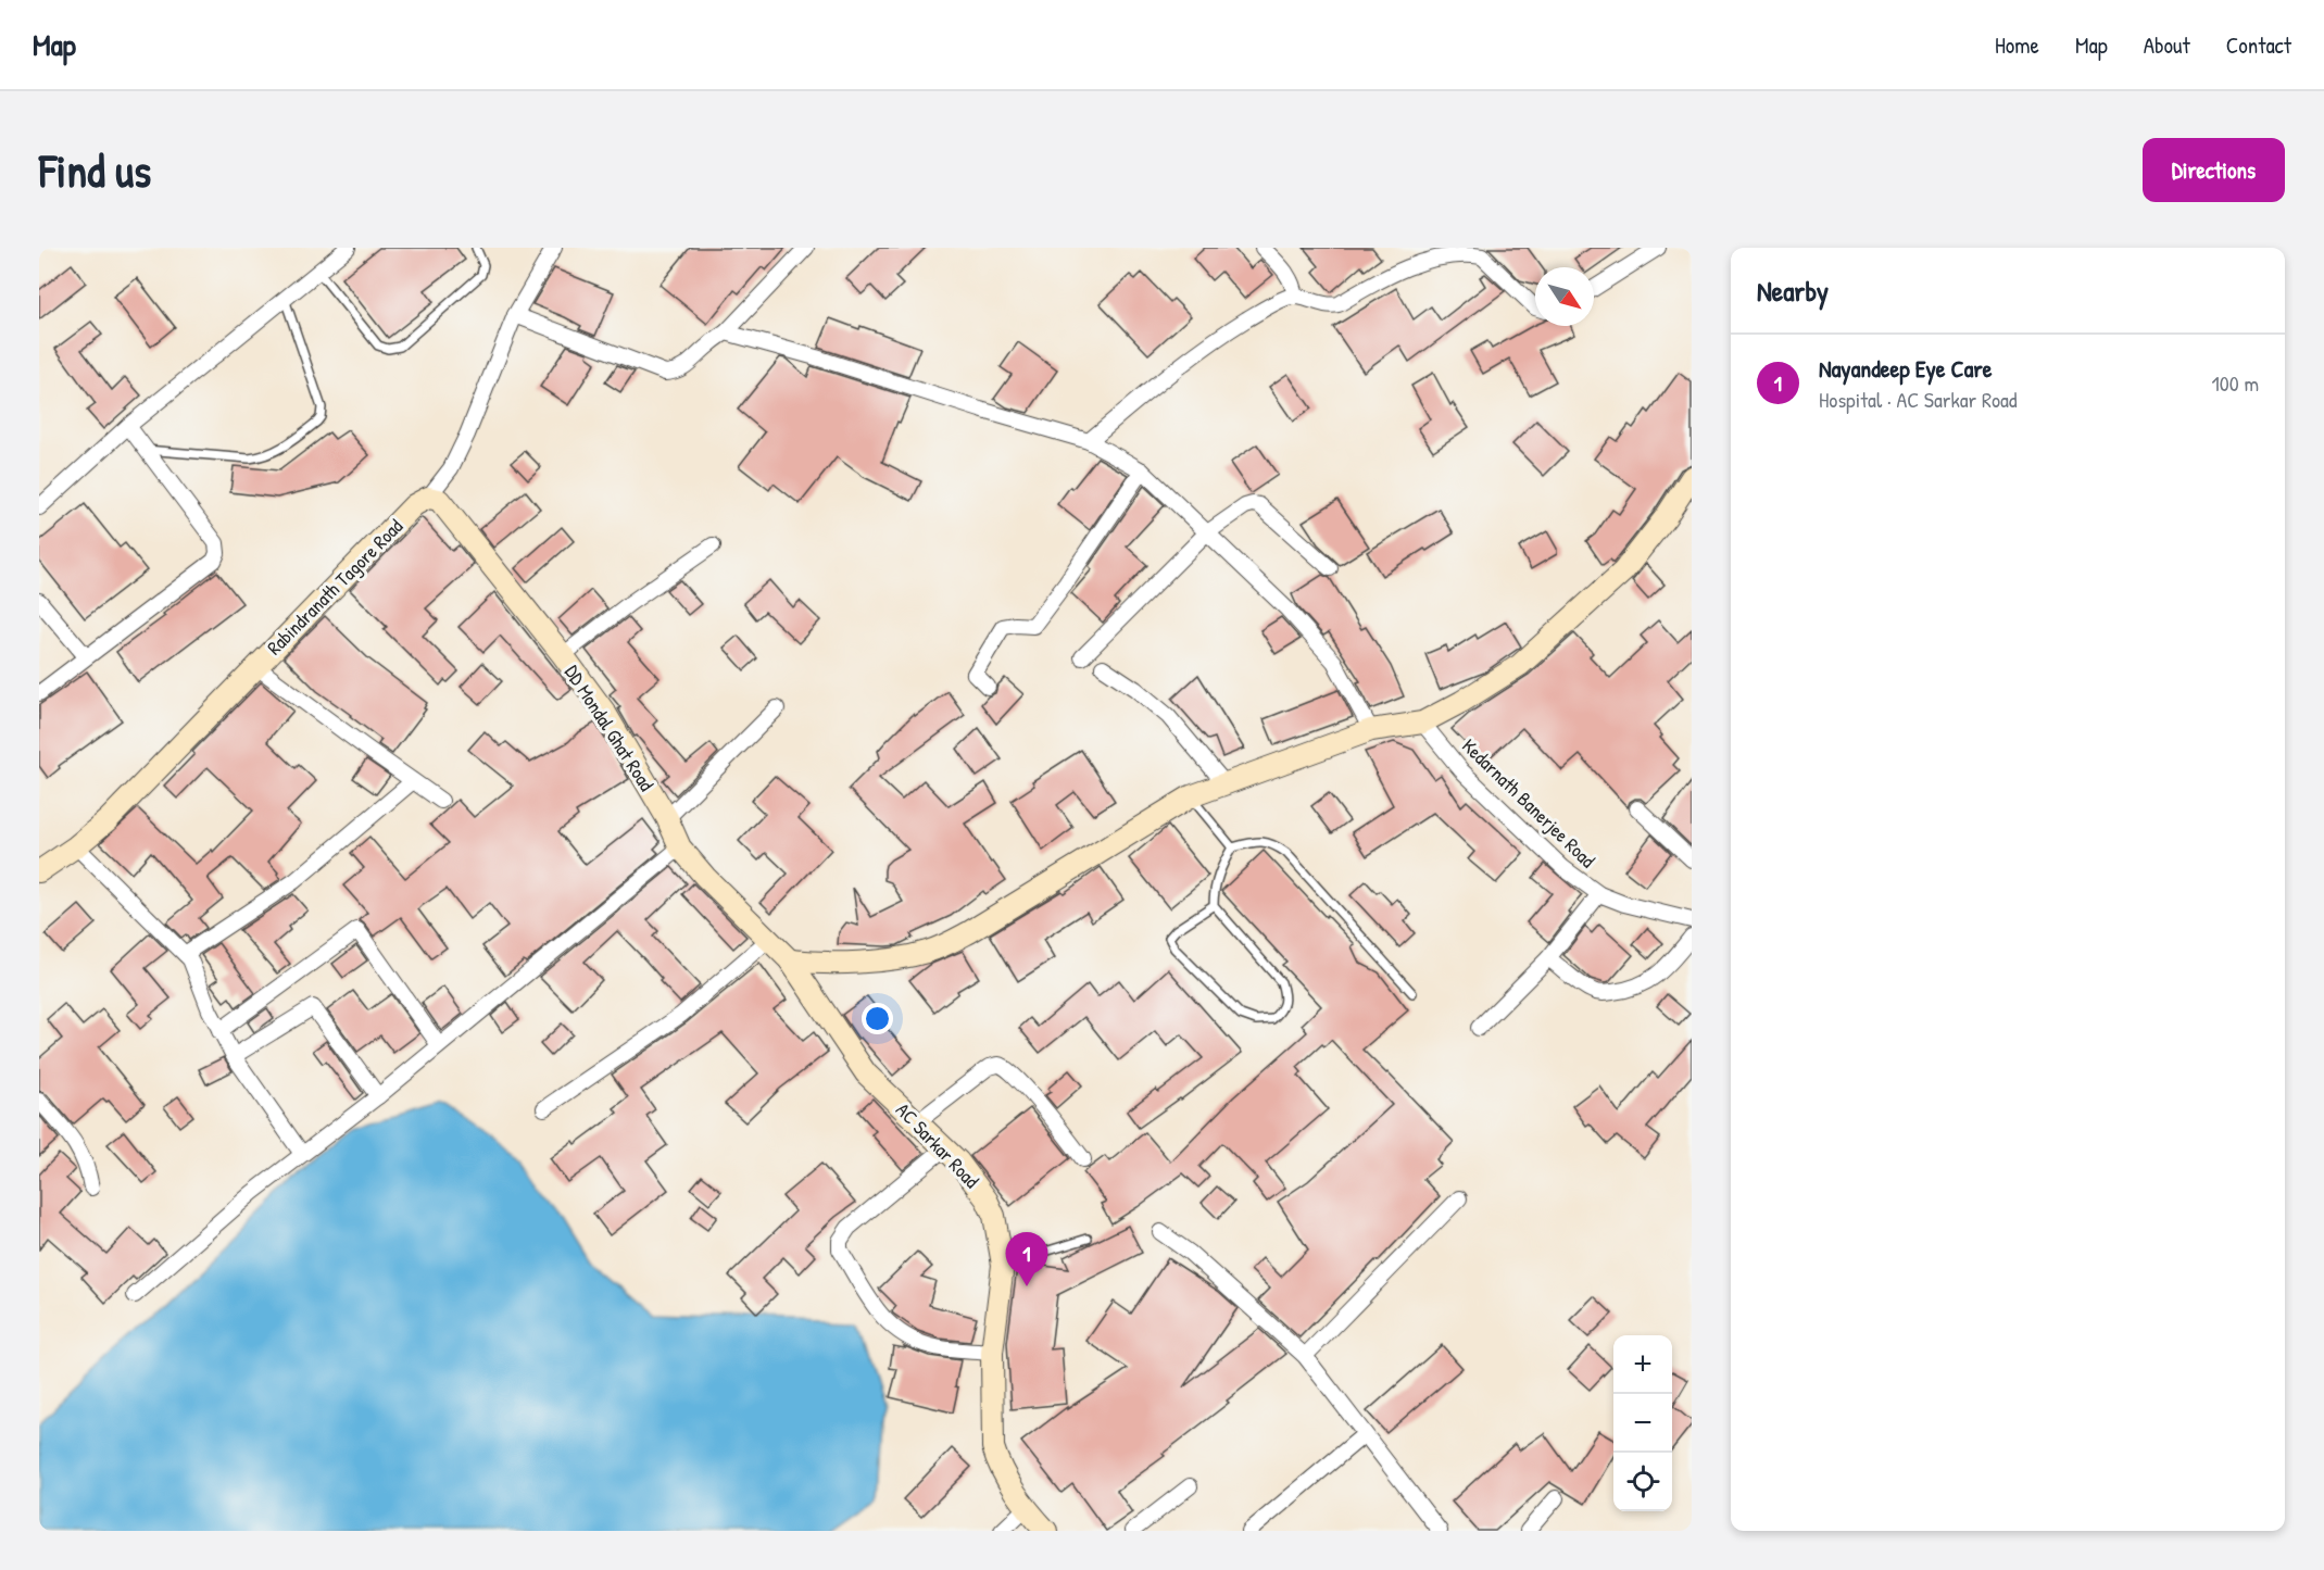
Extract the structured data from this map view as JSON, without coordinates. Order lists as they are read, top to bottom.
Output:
{
  "streets": {
    "street": [
      "Rabindranath Tagore Road",
      "DD Mondal Ghat Road",
      "Kedarnath Banerjee Road",
      "AC Sarkar Road"
    ]
  },
  "crossings": [
    ["Rabindranath Tagore Road", "DD Mondal Ghat Road"],
    ["DD Mondal Ghat Road", "AC Sarkar Road"]
  ],
  "north": "bottom right",
  "page": {
    "header": "Map",
    "nav": [
      "Home",
      "Map",
      "About",
      "Contact"
    ],
    "buttons": "Directions",
    "title": "Find us",
    "heading": "Nearby",
    "list": [
      {
        "mark": "1",
        "name": "Nayandeep Eye Care",
        "note": "Hospital · AC Sarkar Road",
        "value": "100 m"
      }
    ],
    "pins": "1",
    "map_buttons": ["+", "−"]
  }
}
